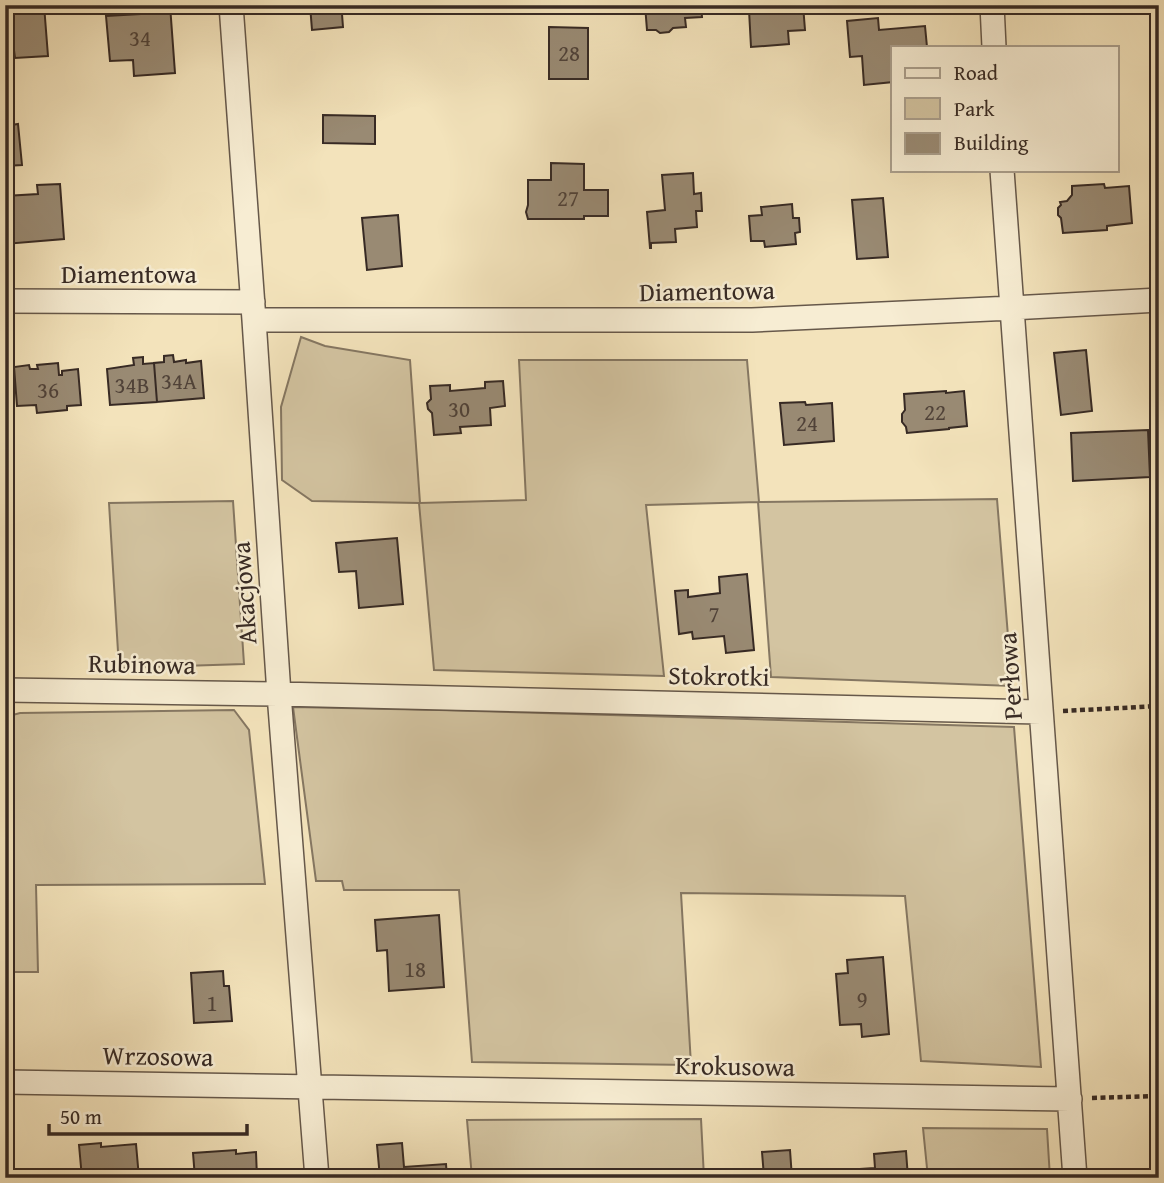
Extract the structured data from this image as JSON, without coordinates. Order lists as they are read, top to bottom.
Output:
{
  "streets": {
    "street": [
      "Diamentowa",
      "Akacjowa",
      "Rubinowa",
      "Stokrotki",
      "Perłowa",
      "Wrzosowa",
      "Krokusowa"
    ]
  },
  "crossings": [
    ["Diamentowa", "Akacjowa"],
    ["Diamentowa", "Perłowa"],
    ["Akacjowa", "Rubinowa"],
    ["Akacjowa", "Stokrotki"],
    ["Akacjowa", "Wrzosowa"],
    ["Akacjowa", "Krokusowa"],
    ["Rubinowa", "Stokrotki"],
    ["Stokrotki", "Perłowa"],
    ["Perłowa", "Krokusowa"],
    ["Wrzosowa", "Krokusowa"]
  ],
  "house_numbers": [
    "34",
    "28",
    "27",
    "34A",
    "34B",
    "36",
    "30",
    "22",
    "24",
    "7",
    "18",
    "9",
    "1"
  ],
  "legend": ["Road", "Park", "Building"],
  "scale_bar": "50 m"
}
